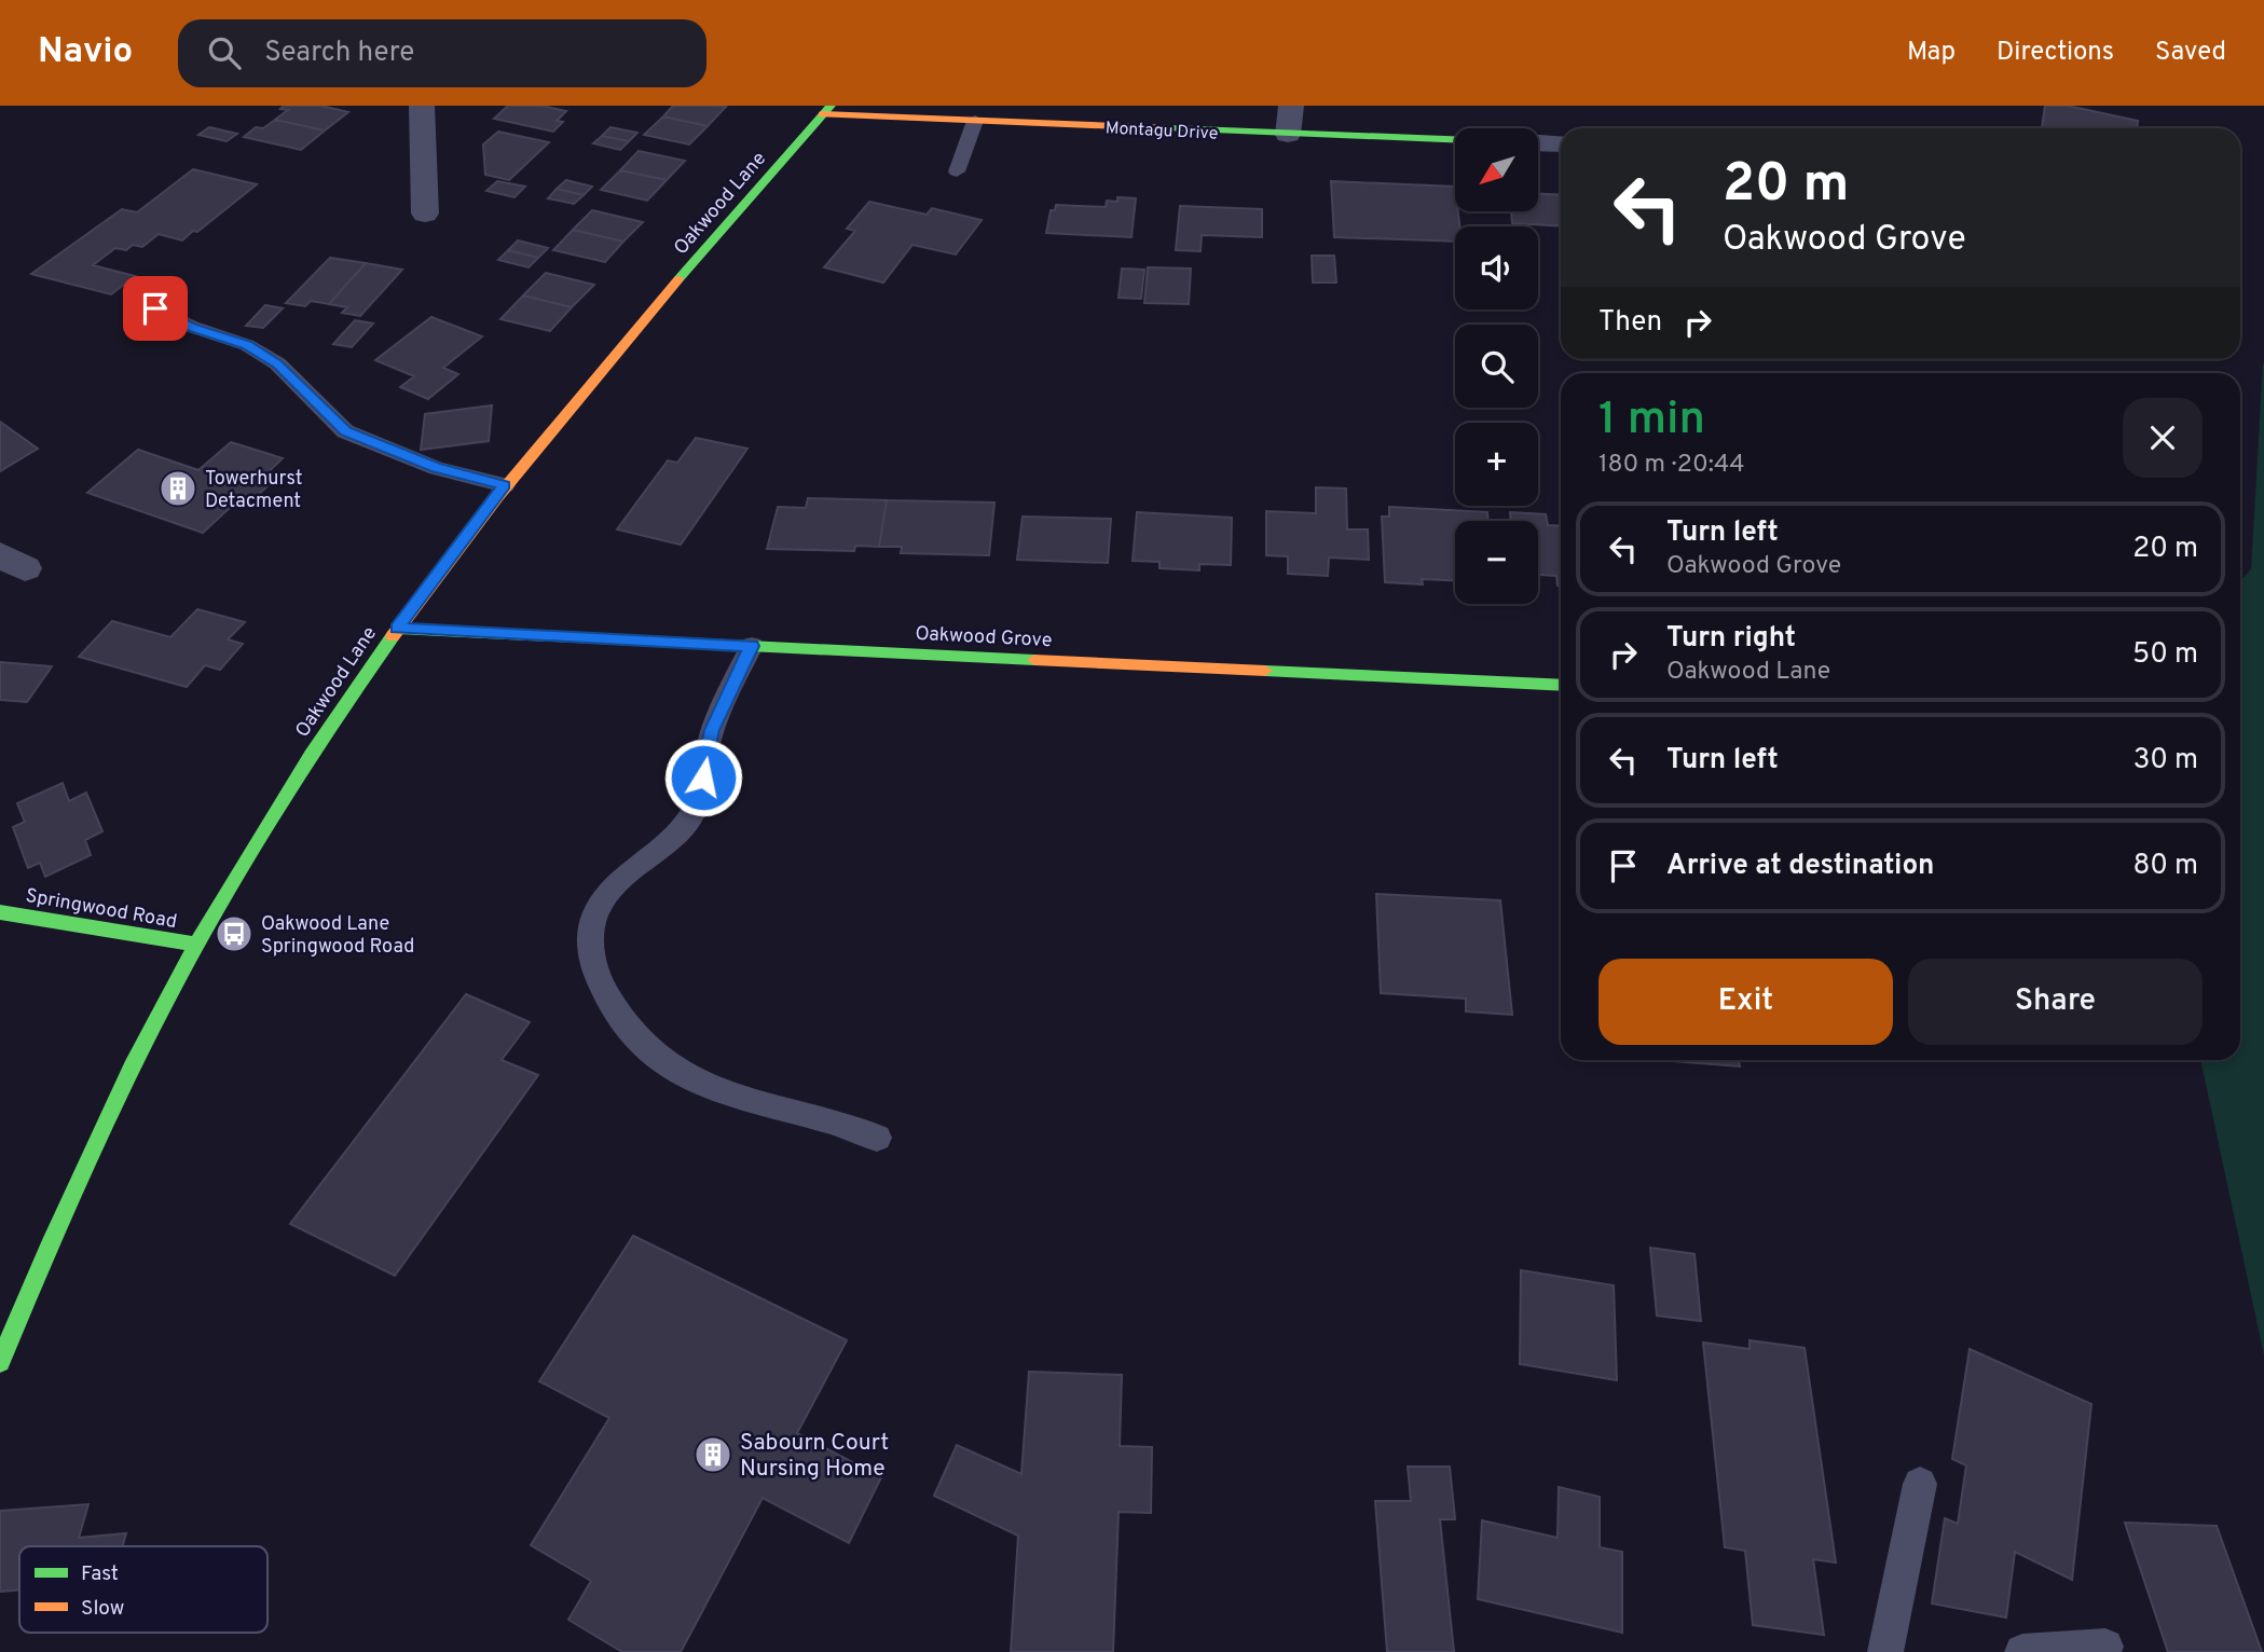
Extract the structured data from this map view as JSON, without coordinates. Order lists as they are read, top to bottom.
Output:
{
  "streets": {
    "street": [
      "Montagu Drive",
      "Oakwood Lane",
      "Oakwood Grove",
      "Springwood Road"
    ]
  },
  "crossings": [
    ["Montagu Drive", "Oakwood Lane"],
    ["Oakwood Lane", "Oakwood Grove"],
    ["Oakwood Lane", "Springwood Road"]
  ],
  "places": {
    "building": ["Towerhurst Detacment", "Sabourn Court Nursing Home"],
    "bus stop": ["Oakwood Lane Springwood Road"]
  },
  "legend": ["Fast", "Slow"],
  "north": "bottom left",
  "page": {
    "header": "Navio",
    "search": "Search here",
    "nav": ["Map", "Directions", "Saved"],
    "map_buttons": ["+", "−"],
    "turn": ["20 m", "Oakwood Grove"],
    "then": "Then",
    "heading": ["1 min", "180 m · 20:44"],
    "list": [
      {
        "name": "Turn left",
        "note": "Oakwood Grove",
        "value": "20 m"
      },
      {
        "name": "Turn right",
        "note": "Oakwood Lane",
        "value": "50 m"
      },
      {
        "name": "Turn left",
        "value": "30 m"
      },
      {
        "name": "Arrive at destination",
        "value": "80 m"
      }
    ],
    "buttons": ["Exit", "Share"]
  }
}
